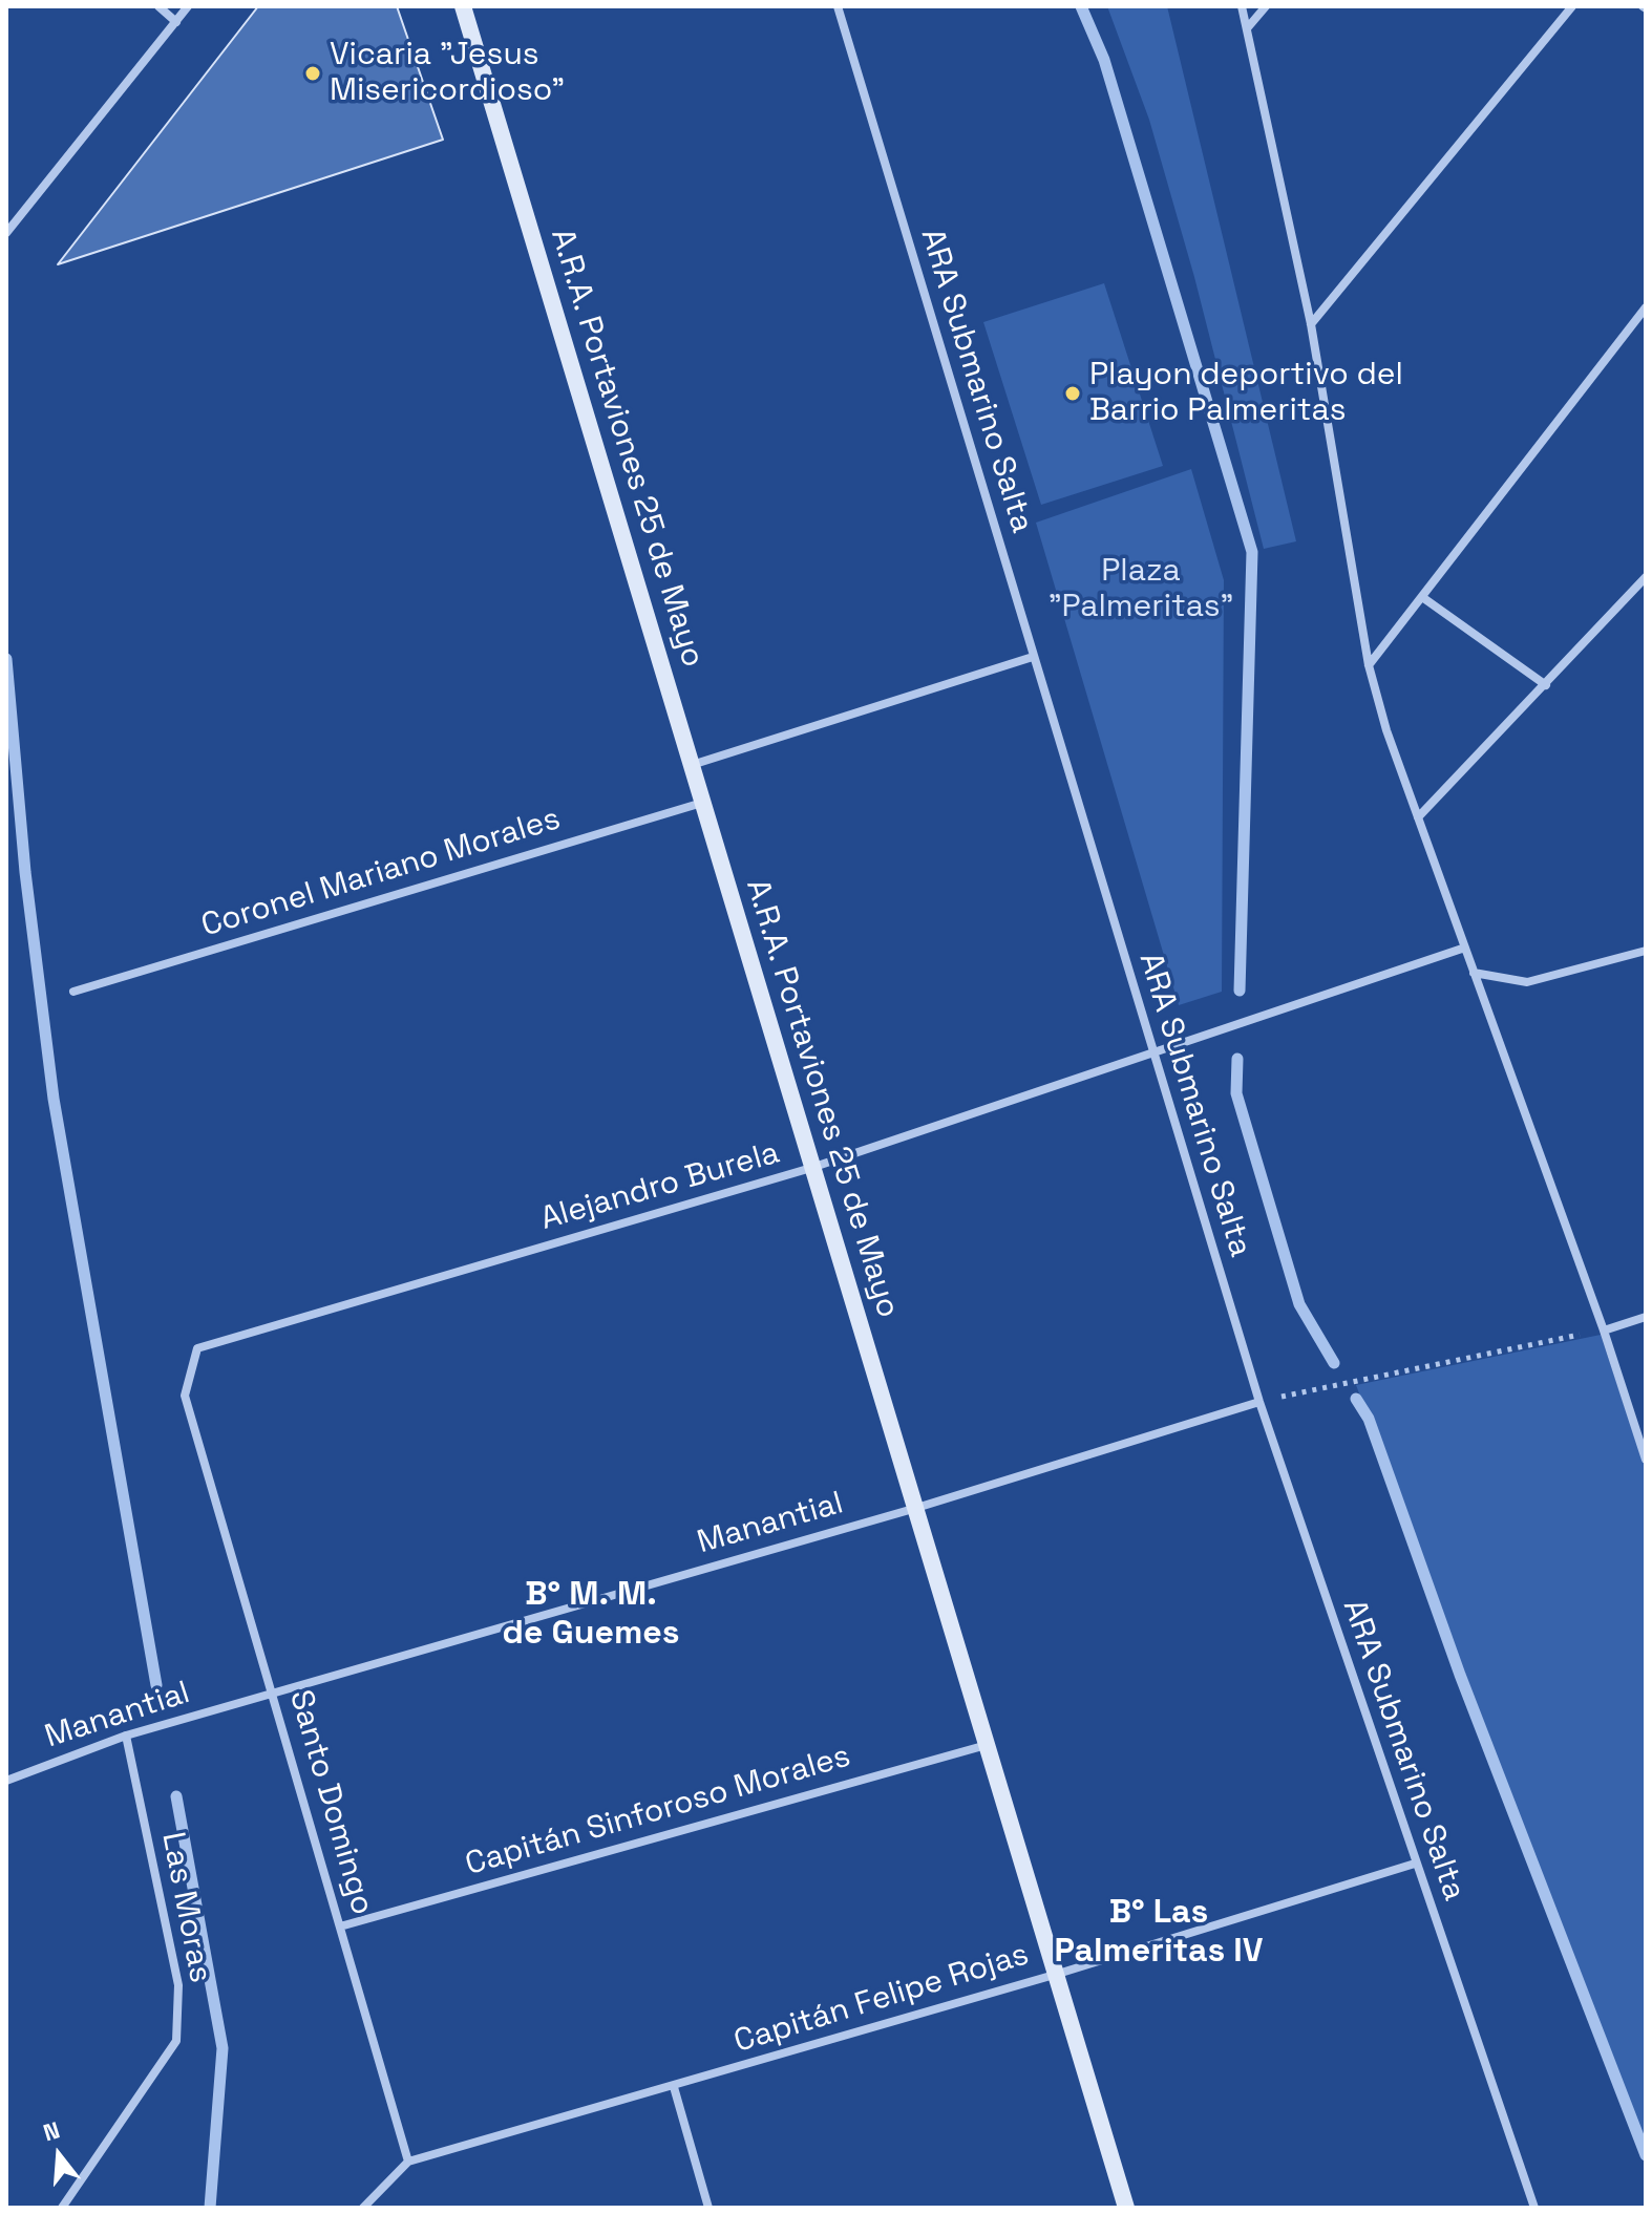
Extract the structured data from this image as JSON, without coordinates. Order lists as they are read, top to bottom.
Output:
{
  "streets": {
    "street": [
      "ARA Submarino Salta",
      "A.R.A. Portaviones 25 de Mayo",
      "Coronel Mariano Morales",
      "Alejandro Burela",
      "Manantial",
      "Santo Domingo",
      "Capitán Sinforoso Morales",
      "Las Moras",
      "Capitán Felipe Rojas"
    ]
  },
  "crossings": [
    ["ARA Submarino Salta", "Alejandro Burela"],
    ["ARA Submarino Salta", "Manantial"],
    ["ARA Submarino Salta", "Capitán Felipe Rojas"],
    ["A.R.A. Portaviones 25 de Mayo", "Coronel Mariano Morales"],
    ["A.R.A. Portaviones 25 de Mayo", "Alejandro Burela"],
    ["A.R.A. Portaviones 25 de Mayo", "Manantial"],
    ["A.R.A. Portaviones 25 de Mayo", "Capitán Sinforoso Morales"],
    ["A.R.A. Portaviones 25 de Mayo", "Capitán Felipe Rojas"],
    ["Alejandro Burela", "Santo Domingo"],
    ["Manantial", "Santo Domingo"],
    ["Manantial", "Las Moras"],
    ["Santo Domingo", "Capitán Sinforoso Morales"],
    ["Santo Domingo", "Capitán Felipe Rojas"]
  ],
  "districts": ["B° M. M. de Guemes", "B° Las Palmeritas IV"],
  "parks": ["Plaza \"Palmeritas\""],
  "places": ["Vicaria \"Jesus Misericordioso\"", "Playon deportivo del Barrio Palmeritas"],
  "north": "top"
}
